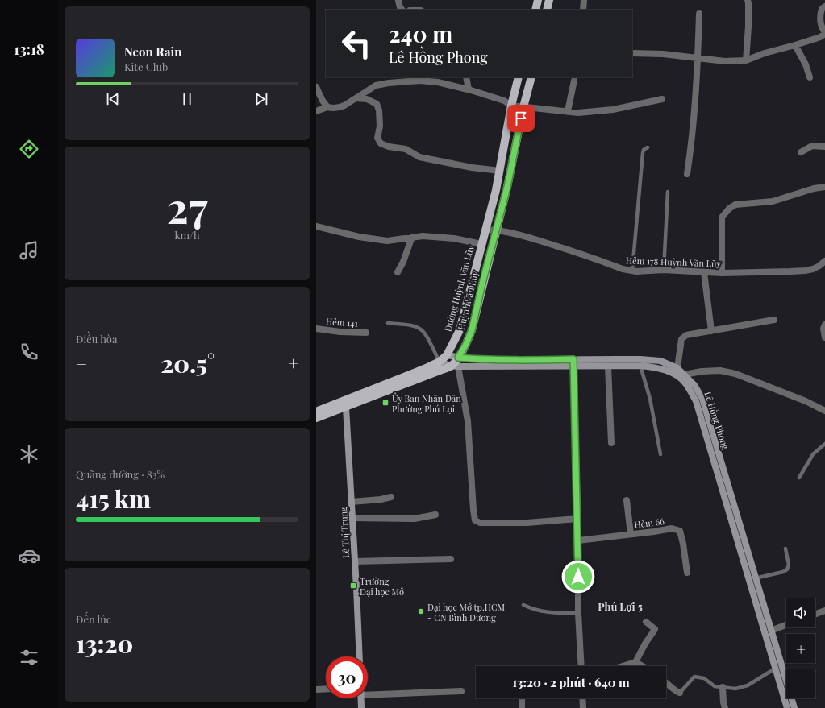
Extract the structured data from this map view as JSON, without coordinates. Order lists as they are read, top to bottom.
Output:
{
  "streets": {
    "main road": ["Đường Huỳnh Văn Lũy", "Huỳnh Văn Lũy"],
    "street": [
      "Hẻm 178 Huỳnh Văn Lũy",
      "Hẻm 141",
      "Lê Hồng Phong",
      "Hẻm 66",
      "Lê Thị Trung"
    ]
  },
  "crossings": [
    ["Hẻm 178 Huỳnh Văn Lũy", "Đường Huỳnh Văn Lũy"],
    ["Hẻm 178 Huỳnh Văn Lũy", "Huỳnh Văn Lũy"],
    ["Đường Huỳnh Văn Lũy", "Huỳnh Văn Lũy"],
    ["Đường Huỳnh Văn Lũy", "Lê Hồng Phong"],
    ["Đường Huỳnh Văn Lũy", "Lê Thị Trung"],
    ["Huỳnh Văn Lũy", "Lê Hồng Phong"],
    ["Huỳnh Văn Lũy", "Lê Thị Trung"]
  ],
  "districts": ["Phú Lợi 5"],
  "places": {
    "transit": ["Ủy Ban Nhân Dân Phường Phú Lợi", "Trường Đại học Mở"],
    "other": ["Đại học Mở tp.HCM - CN Bình Dương"]
  },
  "page": {
    "tabs": "13:18",
    "turn": ["240 m", "Lê Hồng Phong"],
    "song": ["Neon Rain", "Kite Club"],
    "tile": [
      ["27", "km/h"],
      "Điều hòa",
      ["Quãng đường · 83%", "415 km"],
      ["Đến lúc", "13:20"]
    ],
    "heat": ["−", "20.5°", "+"],
    "map_buttons": ["+", "−"],
    "limit": "30",
    "trip": "13:20 · 2 phút · 640 m"
  }
}
